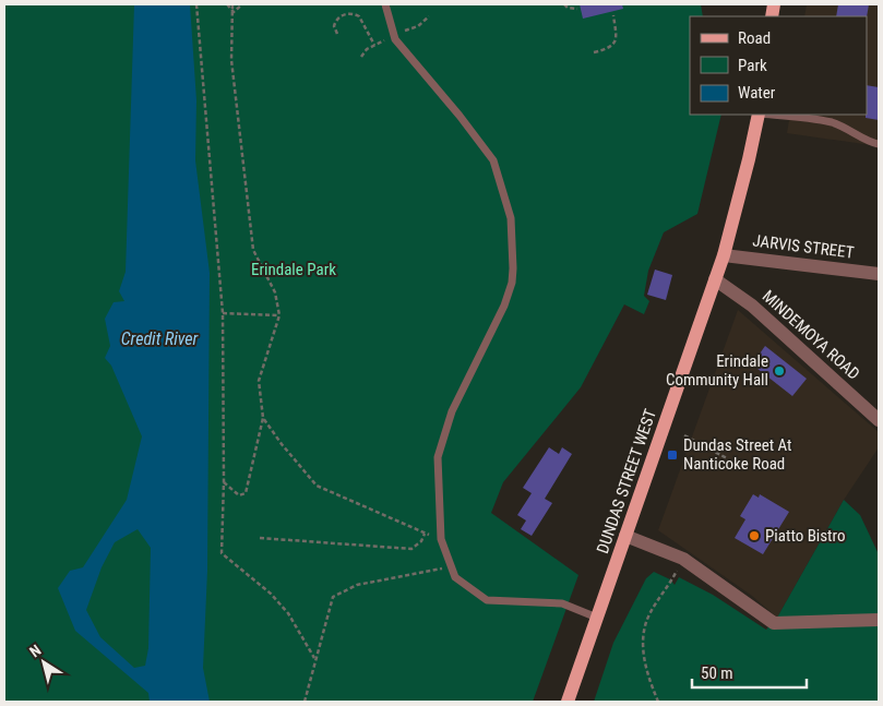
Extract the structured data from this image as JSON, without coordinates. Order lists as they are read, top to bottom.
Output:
{
  "streets": {
    "main road": ["DUNDAS STREET WEST"],
    "street": ["JARVIS STREET", "MINDEMOYA ROAD"]
  },
  "crossings": [
    ["JARVIS STREET", "DUNDAS STREET WEST"],
    ["MINDEMOYA ROAD", "DUNDAS STREET WEST"]
  ],
  "water": ["Credit River"],
  "parks": ["Erindale Park"],
  "places": {
    "other": ["Erindale Community Hall", "Piatto Bistro"],
    "transit": ["Dundas Street At Nanticoke Road"]
  },
  "legend": ["Road", "Park", "Water"],
  "scale_bar": "50 m",
  "north": "top left"
}
